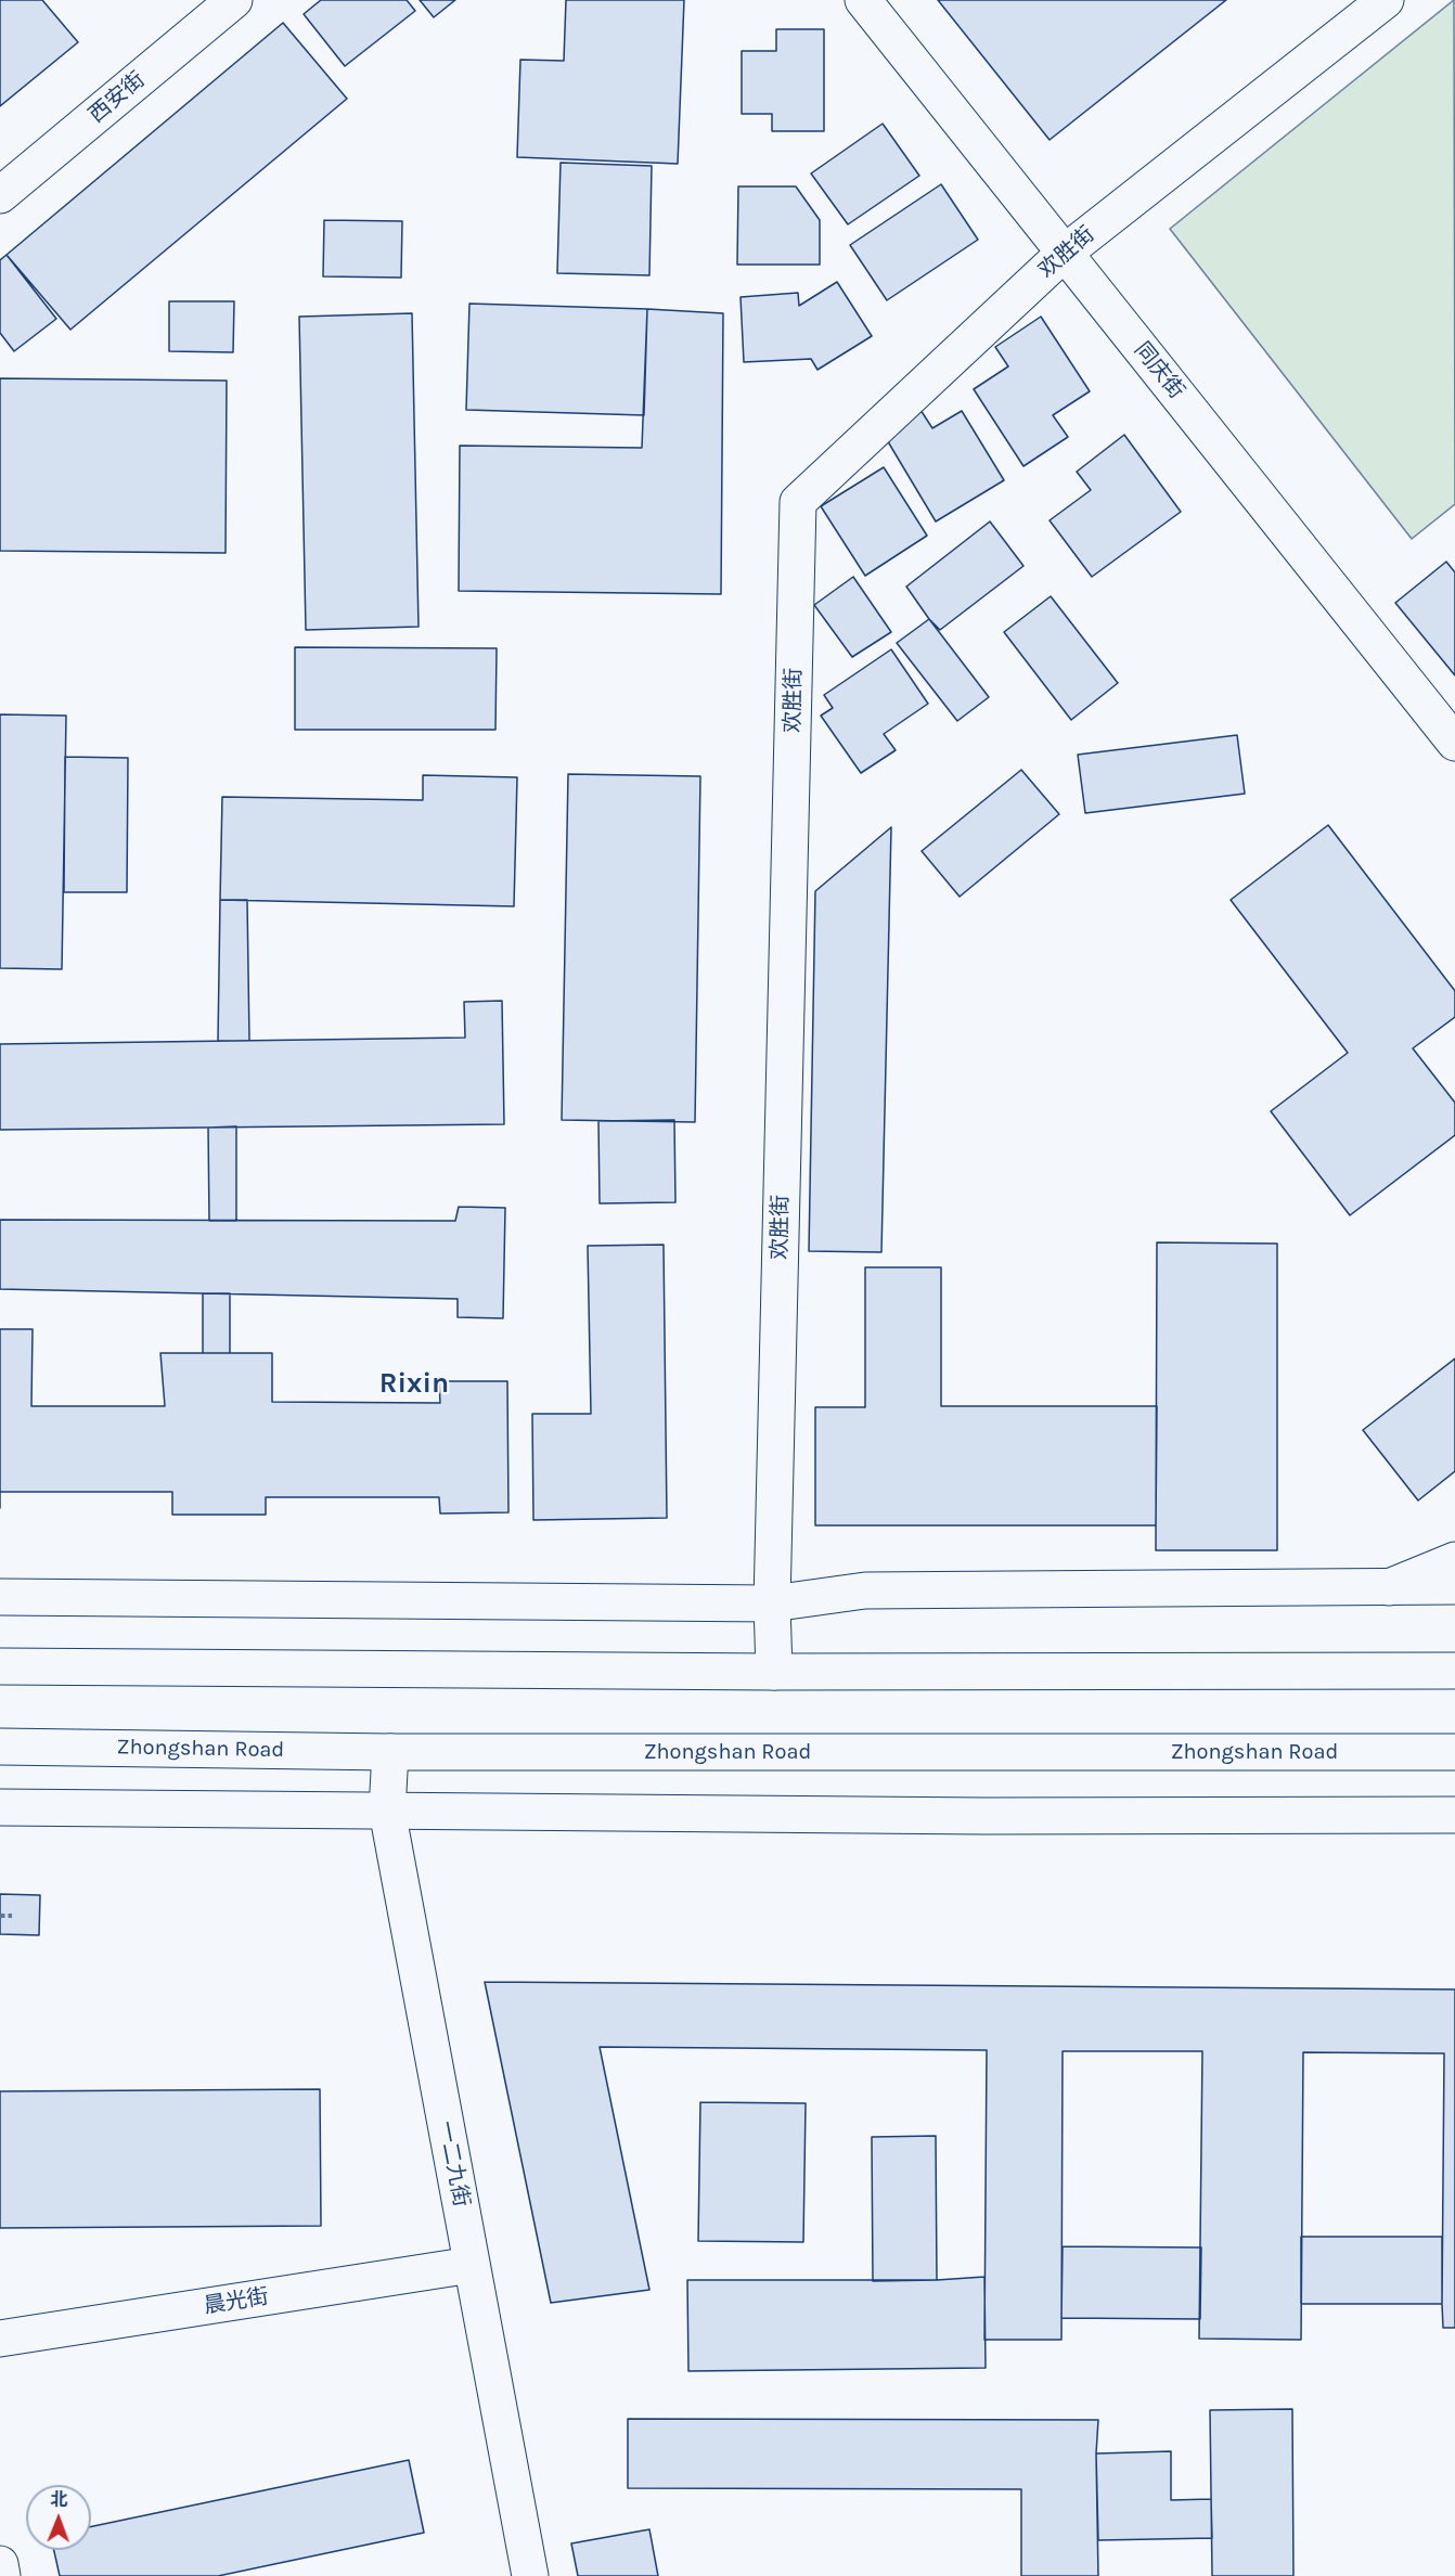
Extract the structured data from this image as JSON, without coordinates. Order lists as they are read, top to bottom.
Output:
{
  "streets": {
    "main road": [
      "西安街",
      "欢胜街",
      "同庆街",
      "Zhongshan Road",
      "一二九街",
      "晨光街"
    ]
  },
  "crossings": [
    ["欢胜街", "同庆街"],
    ["Zhongshan Road", "一二九街"],
    ["一二九街", "晨光街"]
  ],
  "districts": ["Rixin"],
  "north": "top"
}
